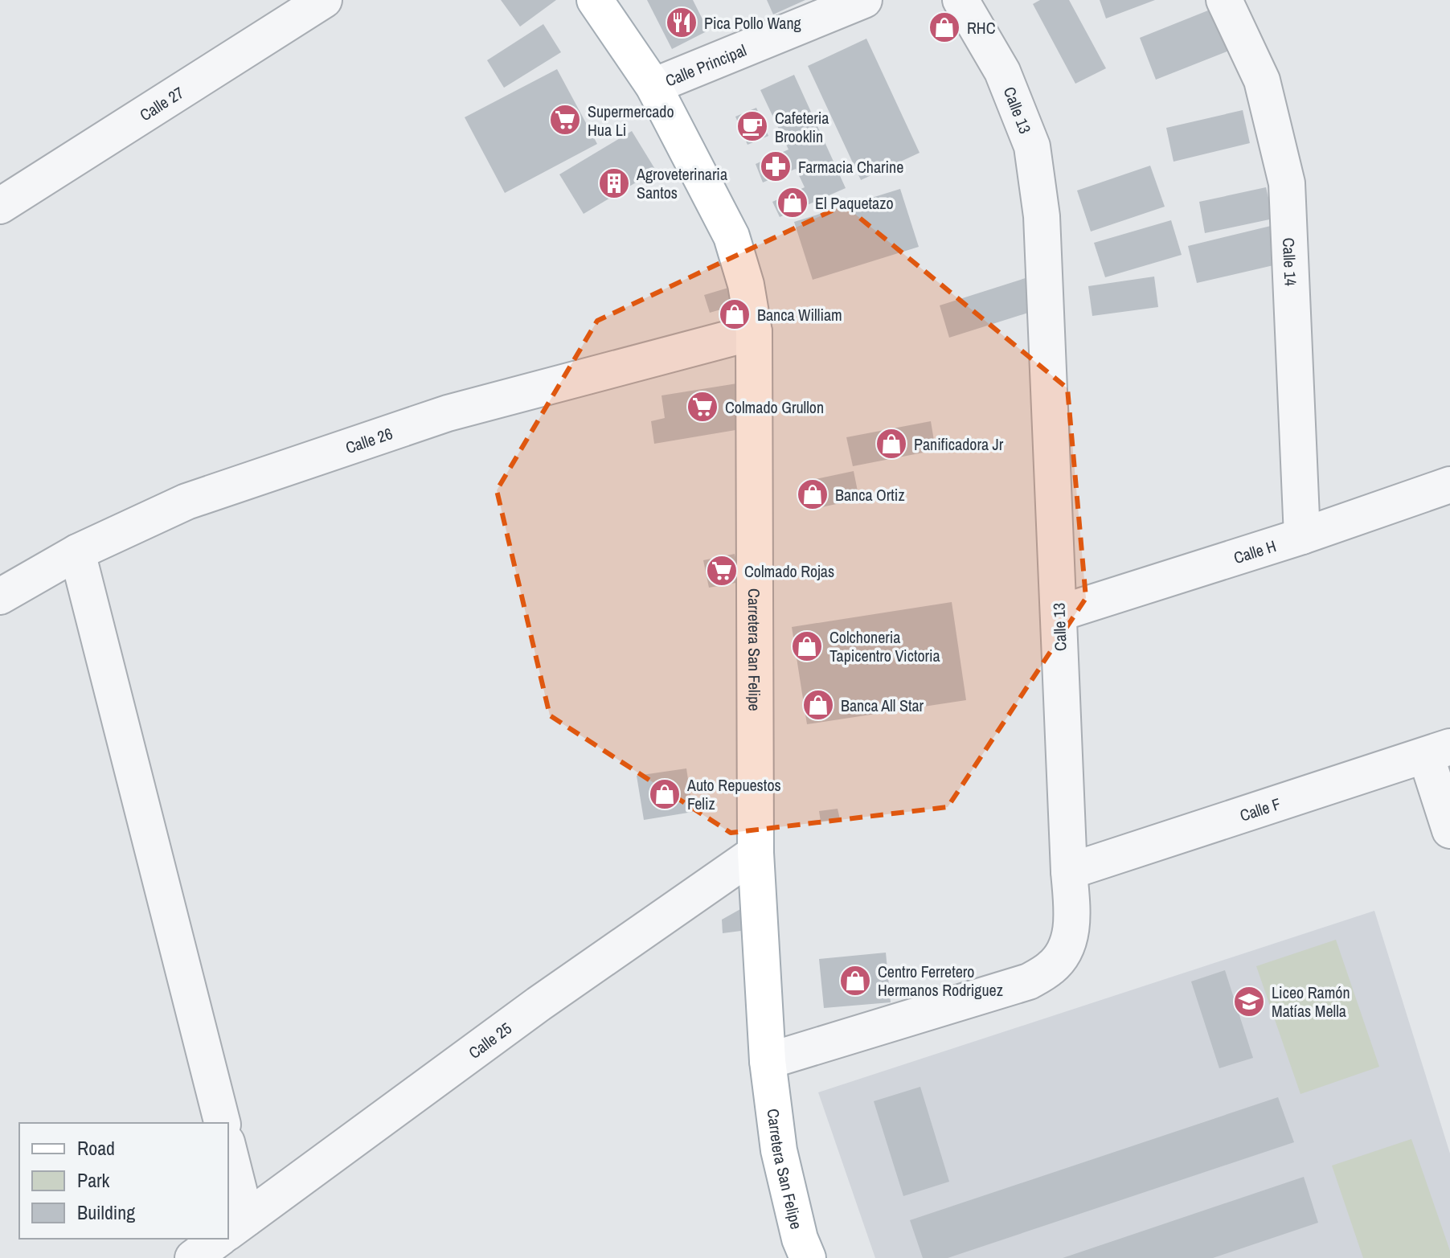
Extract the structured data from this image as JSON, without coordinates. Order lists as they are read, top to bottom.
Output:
{
  "streets": {
    "main road": ["Carretera San Felipe"],
    "street": [
      "Calle Principal",
      "Calle 27",
      "Calle 13",
      "Calle 14",
      "Calle 26",
      "Calle H",
      "Calle F",
      "Calle 25"
    ]
  },
  "crossings": [
    ["Calle Principal", "Carretera San Felipe"],
    ["Calle 13", "Calle H"],
    ["Calle 13", "Carretera San Felipe"],
    ["Calle 13", "Calle F"],
    ["Calle 14", "Calle H"],
    ["Calle 26", "Carretera San Felipe"],
    ["Carretera San Felipe", "Calle 25"]
  ],
  "places": {
    "restaurant": ["Pica Pollo Wang"],
    "shop": [
      "RHC",
      "El Paquetazo",
      "Banca William",
      "Panificadora Jr",
      "Banca Ortiz",
      "Colchoneria Tapicentro Victoria",
      "Banca All Star",
      "Auto Repuestos Feliz",
      "Centro Ferretero Hermanos Rodriguez"
    ],
    "supermarket": ["Supermercado Hua Li", "Colmado Grullon", "Colmado Rojas"],
    "cafe": ["Cafeteria Brooklin"],
    "pharmacy": ["Farmacia Charine"],
    "building": ["Agroveterinaria Santos"],
    "school or university": ["Liceo Ramón Matías Mella"]
  },
  "legend": ["Road", "Park", "Building"]
}
